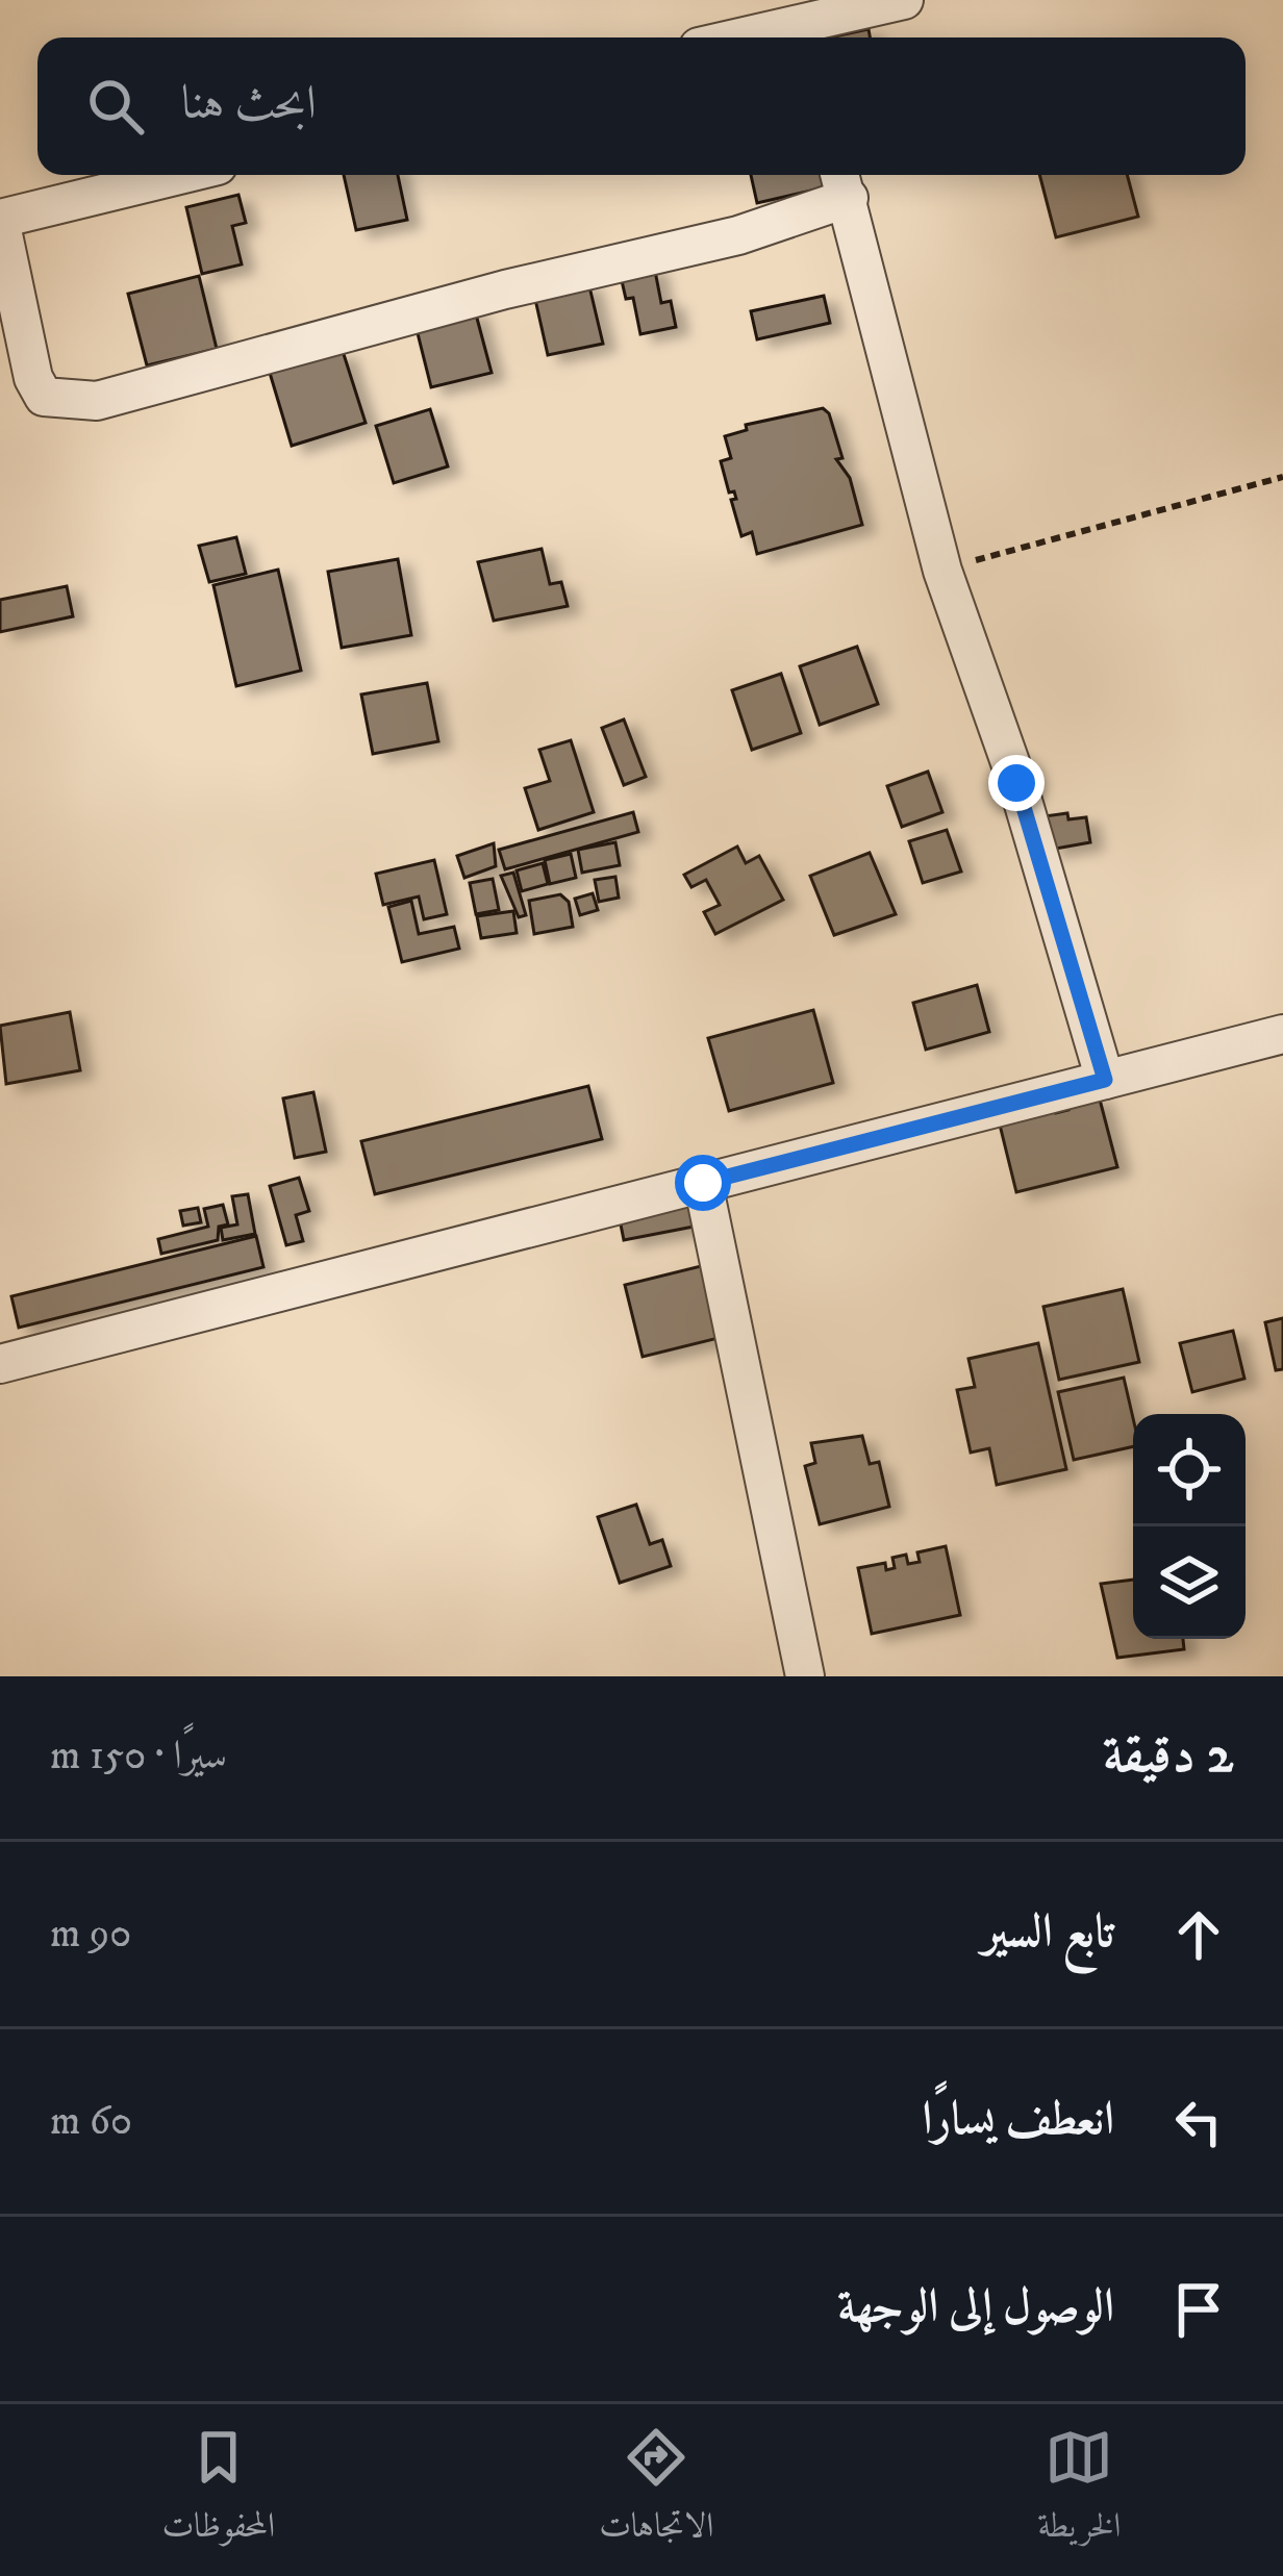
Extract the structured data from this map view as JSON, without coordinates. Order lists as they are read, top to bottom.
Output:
{
  "page": {
    "search": "ابحث هنا",
    "heading": ["2 دقيقة", "سيرًا · 150 m"],
    "list": [
      ["تابع السير", "90 m"],
      ["انعطف يسارًا", "60 m"],
      "الوصول إلى الوجهة"
    ],
    "nav": ["الخريطة", "الاتجاهات", "المحفوظات"]
  }
}
